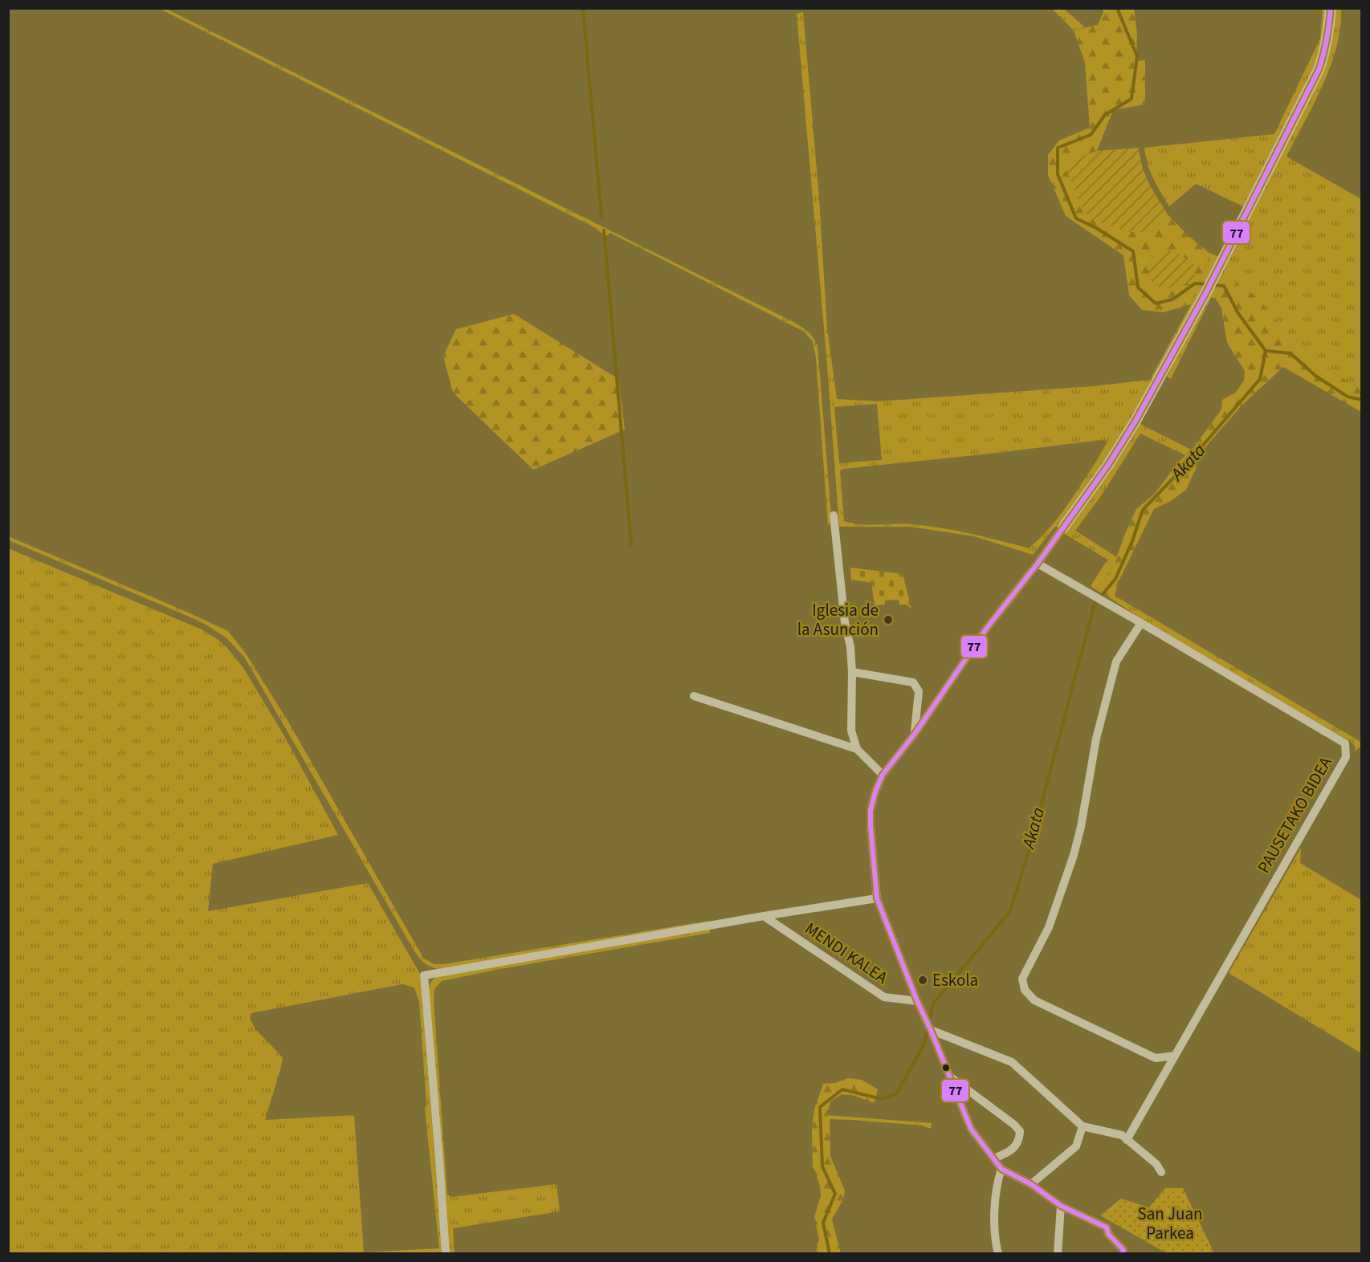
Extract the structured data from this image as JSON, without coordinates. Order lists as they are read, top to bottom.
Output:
{
  "streets": {
    "street": ["PAUSETAKO BIDEA", "MENDI KALEA"]
  },
  "water": ["Akata"],
  "parks": ["San Juan Parkea"],
  "places": ["Iglesia de la Asunción", "Eskola"],
  "lines": ["transit line 77"]
}
